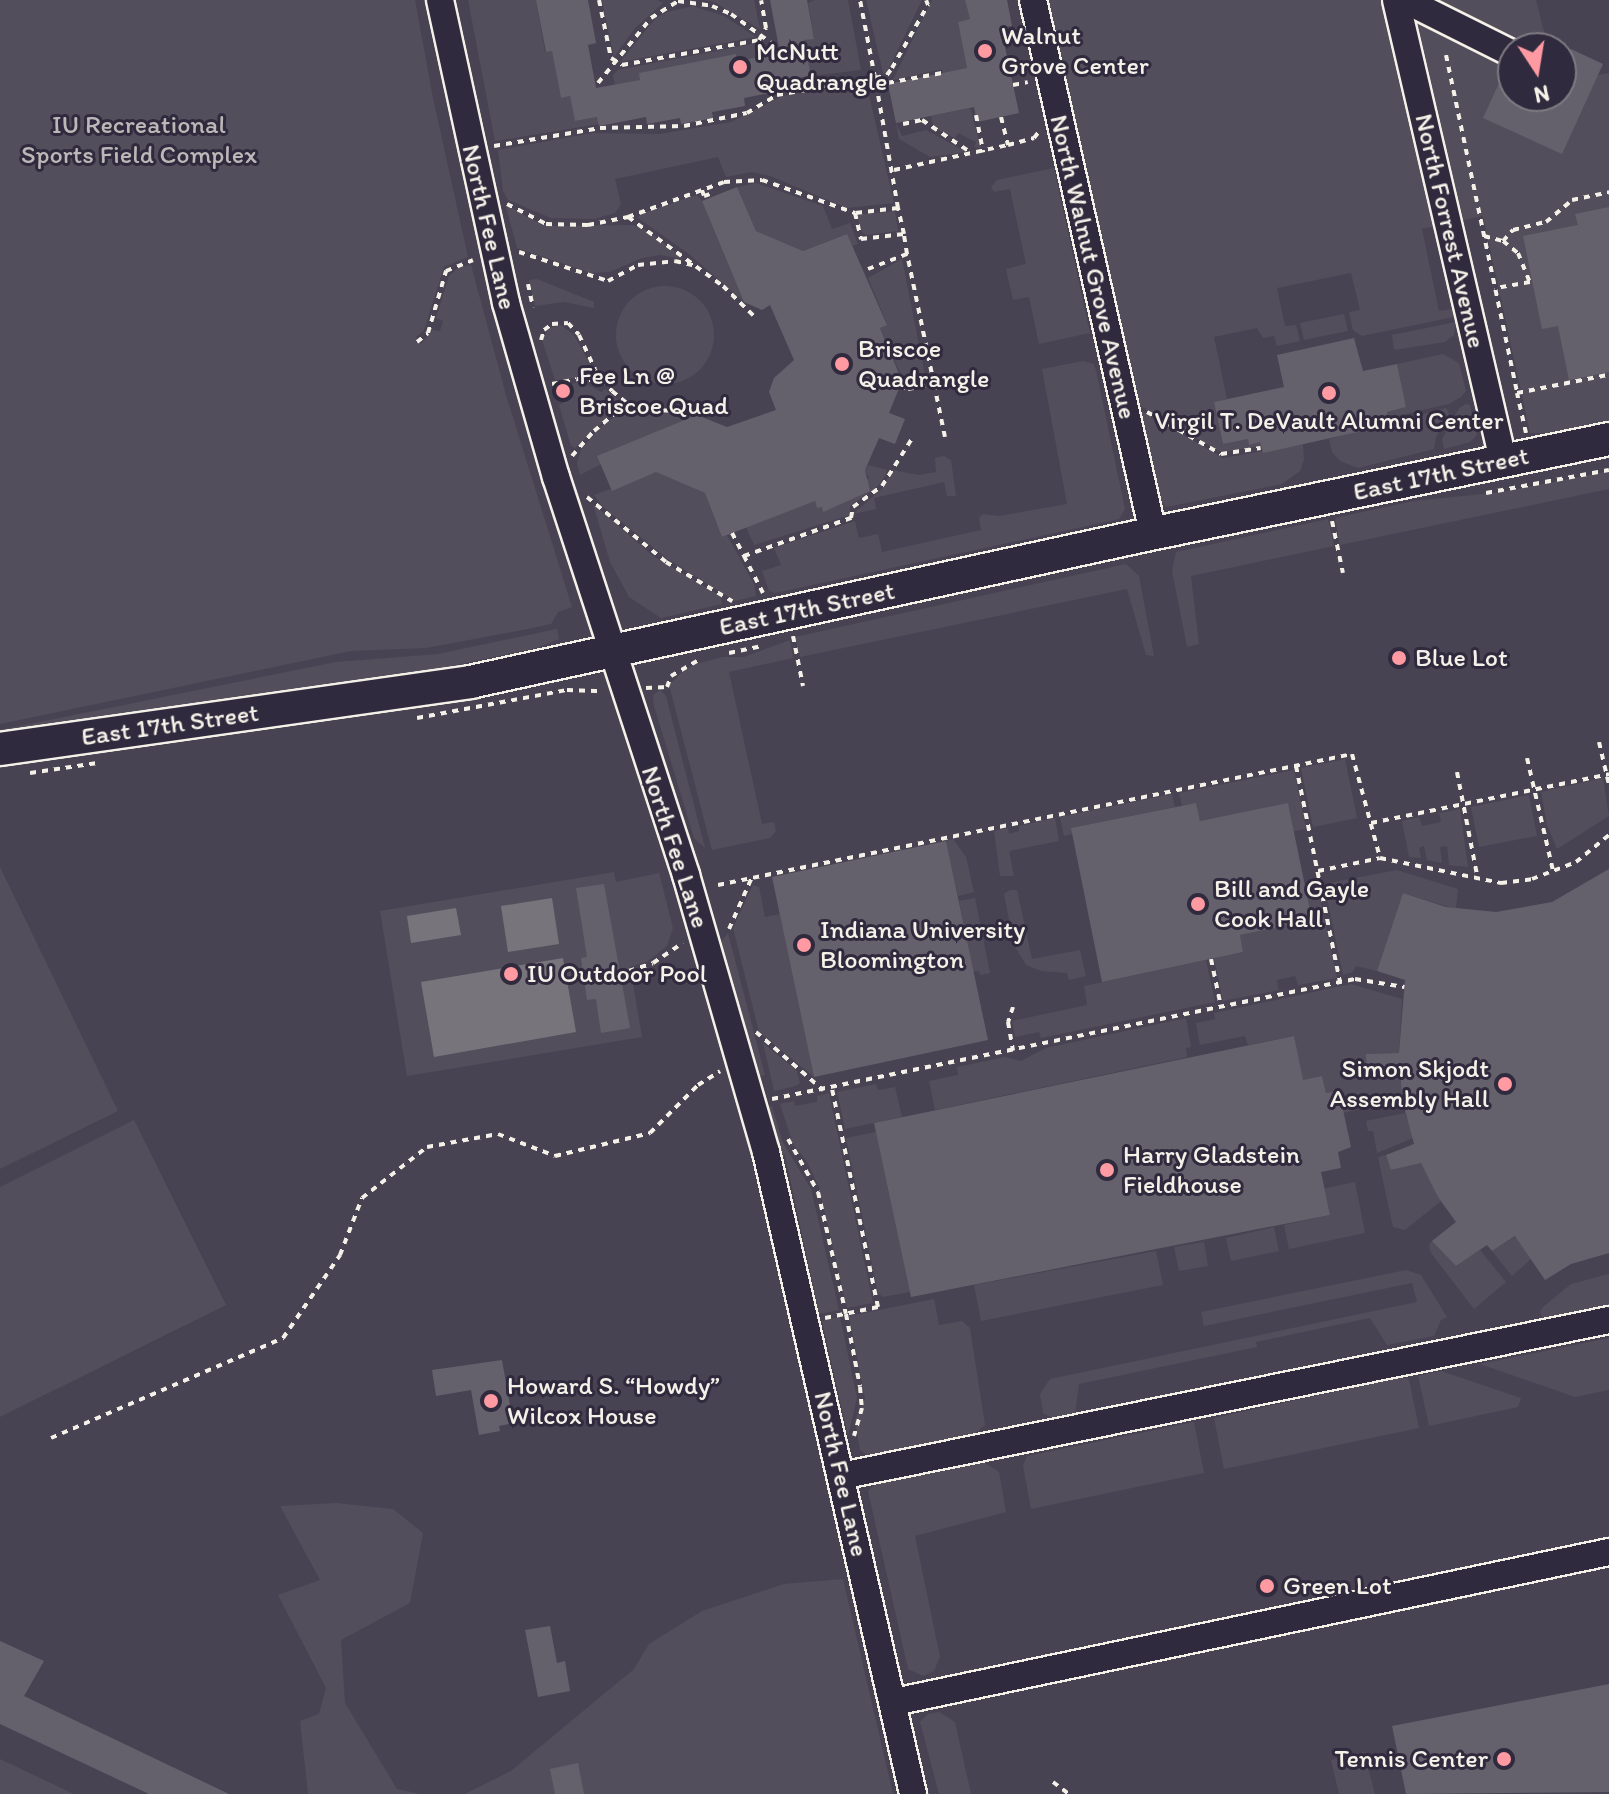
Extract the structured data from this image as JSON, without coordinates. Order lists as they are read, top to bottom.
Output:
{
  "streets": {
    "main road": ["East 17th Street"],
    "street": ["North Fee Lane", "North Forrest Avenue", "North Walnut Grove Avenue"]
  },
  "crossings": [
    ["North Fee Lane", "East 17th Street"],
    ["North Forrest Avenue", "East 17th Street"],
    ["North Walnut Grove Avenue", "East 17th Street"]
  ],
  "parks": ["IU Recreational Sports Field Complex"],
  "places": [
    "Walnut Grove Center",
    "McNutt Quadrangle",
    "Briscoe Quadrangle",
    "Fee Ln @ Briscoe Quad",
    "Virgil T. DeVault Alumni Center",
    "Blue Lot",
    "Bill and Gayle Cook Hall",
    "Indiana University Bloomington",
    "IU Outdoor Pool",
    "Simon Skjodt Assembly Hall",
    "Harry Gladstein Fieldhouse",
    "Howard S. “Howdy” Wilcox House",
    "Green Lot",
    "Tennis Center"
  ],
  "north": "bottom"
}
